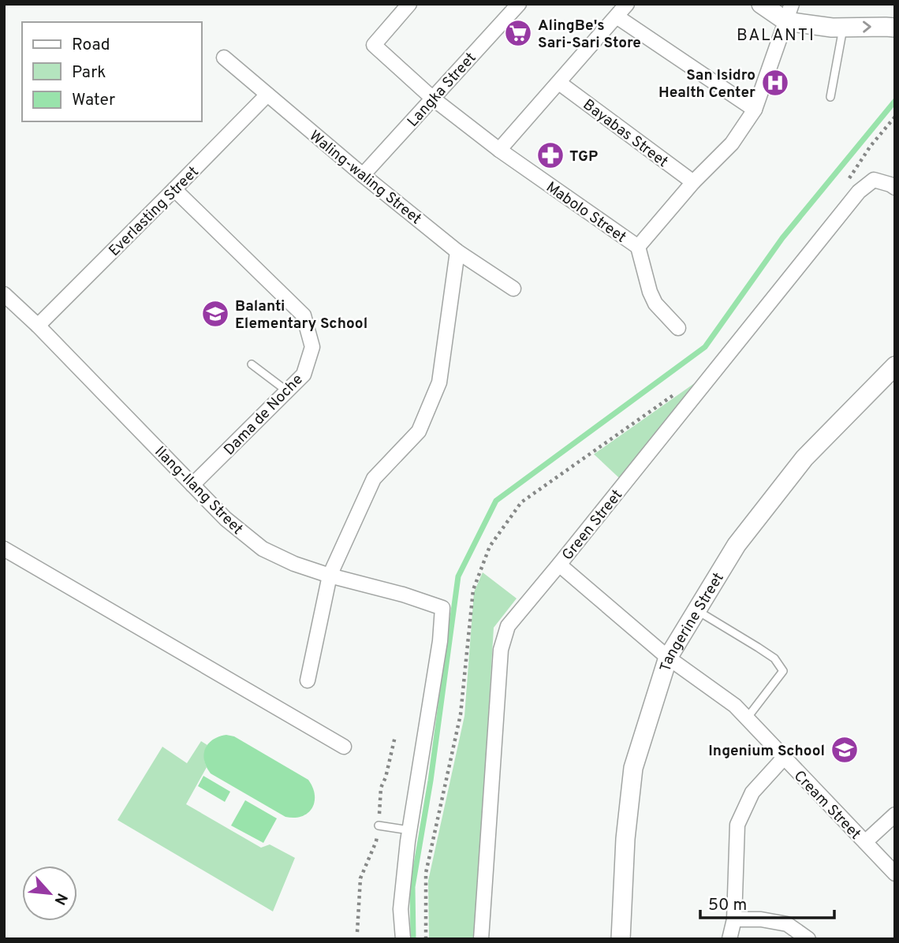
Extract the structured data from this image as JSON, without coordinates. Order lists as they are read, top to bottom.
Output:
{
  "streets": {
    "street": [
      "Langka Street",
      "Bayabas Street",
      "Waling-waling Street",
      "Everlasting Street",
      "Mabolo Street",
      "Dama de Noche",
      "Ilang-Ilang Street",
      "Green Street",
      "Tangerine Street",
      "Cream Street"
    ]
  },
  "crossings": [
    ["Langka Street", "Waling-waling Street"],
    ["Langka Street", "Mabolo Street"],
    ["Bayabas Street", "Mabolo Street"],
    ["Waling-waling Street", "Everlasting Street"],
    ["Everlasting Street", "Dama de Noche"],
    ["Everlasting Street", "Ilang-Ilang Street"],
    ["Dama de Noche", "Ilang-Ilang Street"],
    ["Green Street", "Cream Street"],
    ["Tangerine Street", "Cream Street"]
  ],
  "districts": ["BALANTI"],
  "places": {
    "supermarket": ["AlingBe's Sari-Sari Store"],
    "hospital": ["San Isidro Health Center"],
    "pharmacy": ["TGP"],
    "school or university": ["Balanti Elementary School", "Ingenium School"]
  },
  "legend": ["Road", "Park", "Water"],
  "scale_bar": "50 m",
  "north": "bottom right"
}
